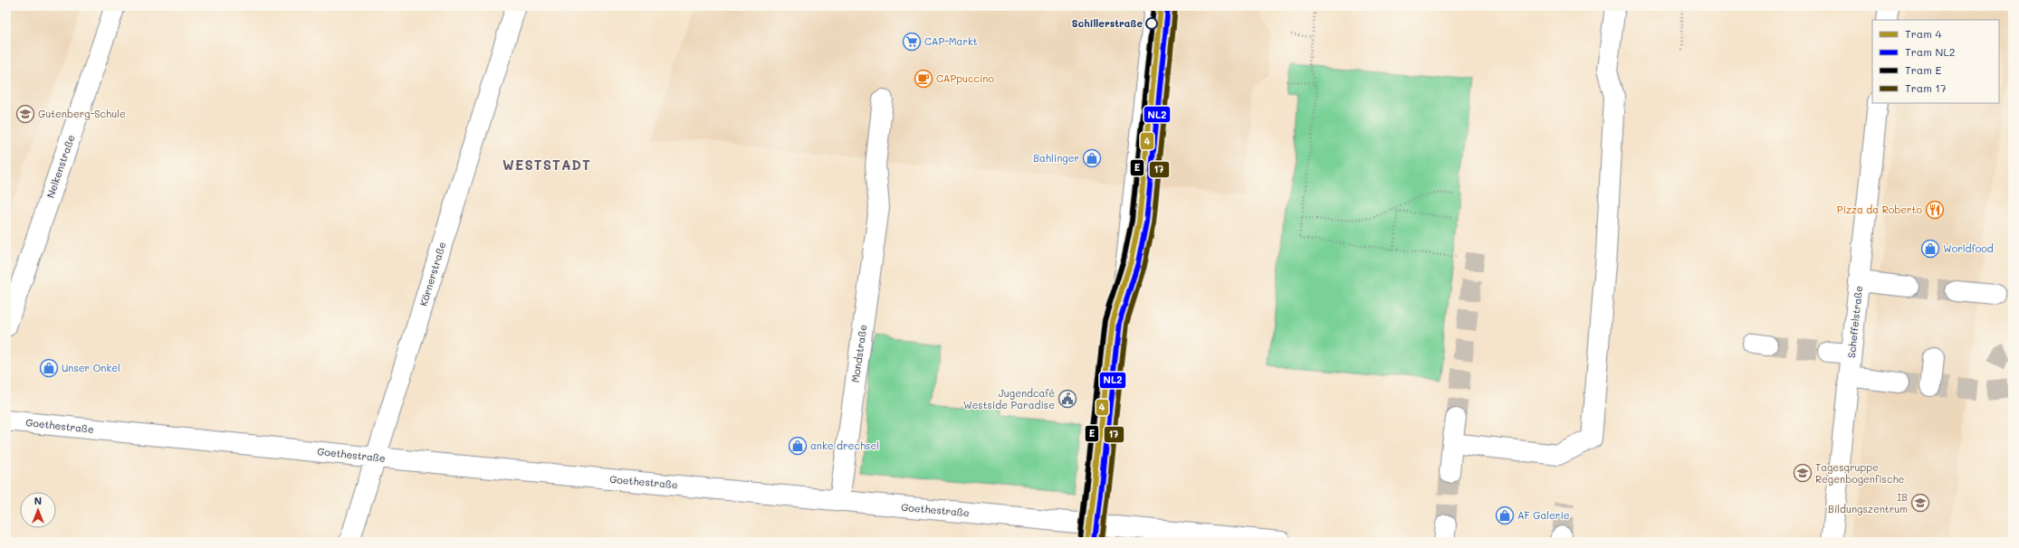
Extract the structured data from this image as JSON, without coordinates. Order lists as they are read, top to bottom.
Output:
{
  "streets": {
    "street": [
      "Nelkenstraße",
      "Körnerstraße",
      "Scheffelstraße",
      "Mondstraße",
      "Goethestraße"
    ]
  },
  "crossings": [
    ["Körnerstraße", "Goethestraße"],
    ["Mondstraße", "Goethestraße"]
  ],
  "districts": ["WESTSTADT"],
  "places": {
    "other": ["Schillerstraße"],
    "supermarket": ["CAP-Markt"],
    "cafe": ["CAPpuccino"],
    "school or university": ["Gutenberg-Schule", "Tagesgruppe Regenbogenfische", "IB Bildungszentrum"],
    "shop": [
      "Bahlinger",
      "Worldfood",
      "Unser Onkel",
      "anke drechsel",
      "AF Galerie"
    ],
    "restaurant": ["Pizza da Roberto"],
    "public building": ["Jugendcafé Westside Paradise"]
  },
  "lines": [
    "tram line 4",
    "tram line E",
    "tram line NL2",
    "tram line 17"
  ],
  "legend": [
    "Tram 4",
    "Tram NL2",
    "Tram E",
    "Tram 17"
  ],
  "north": "top"
}
